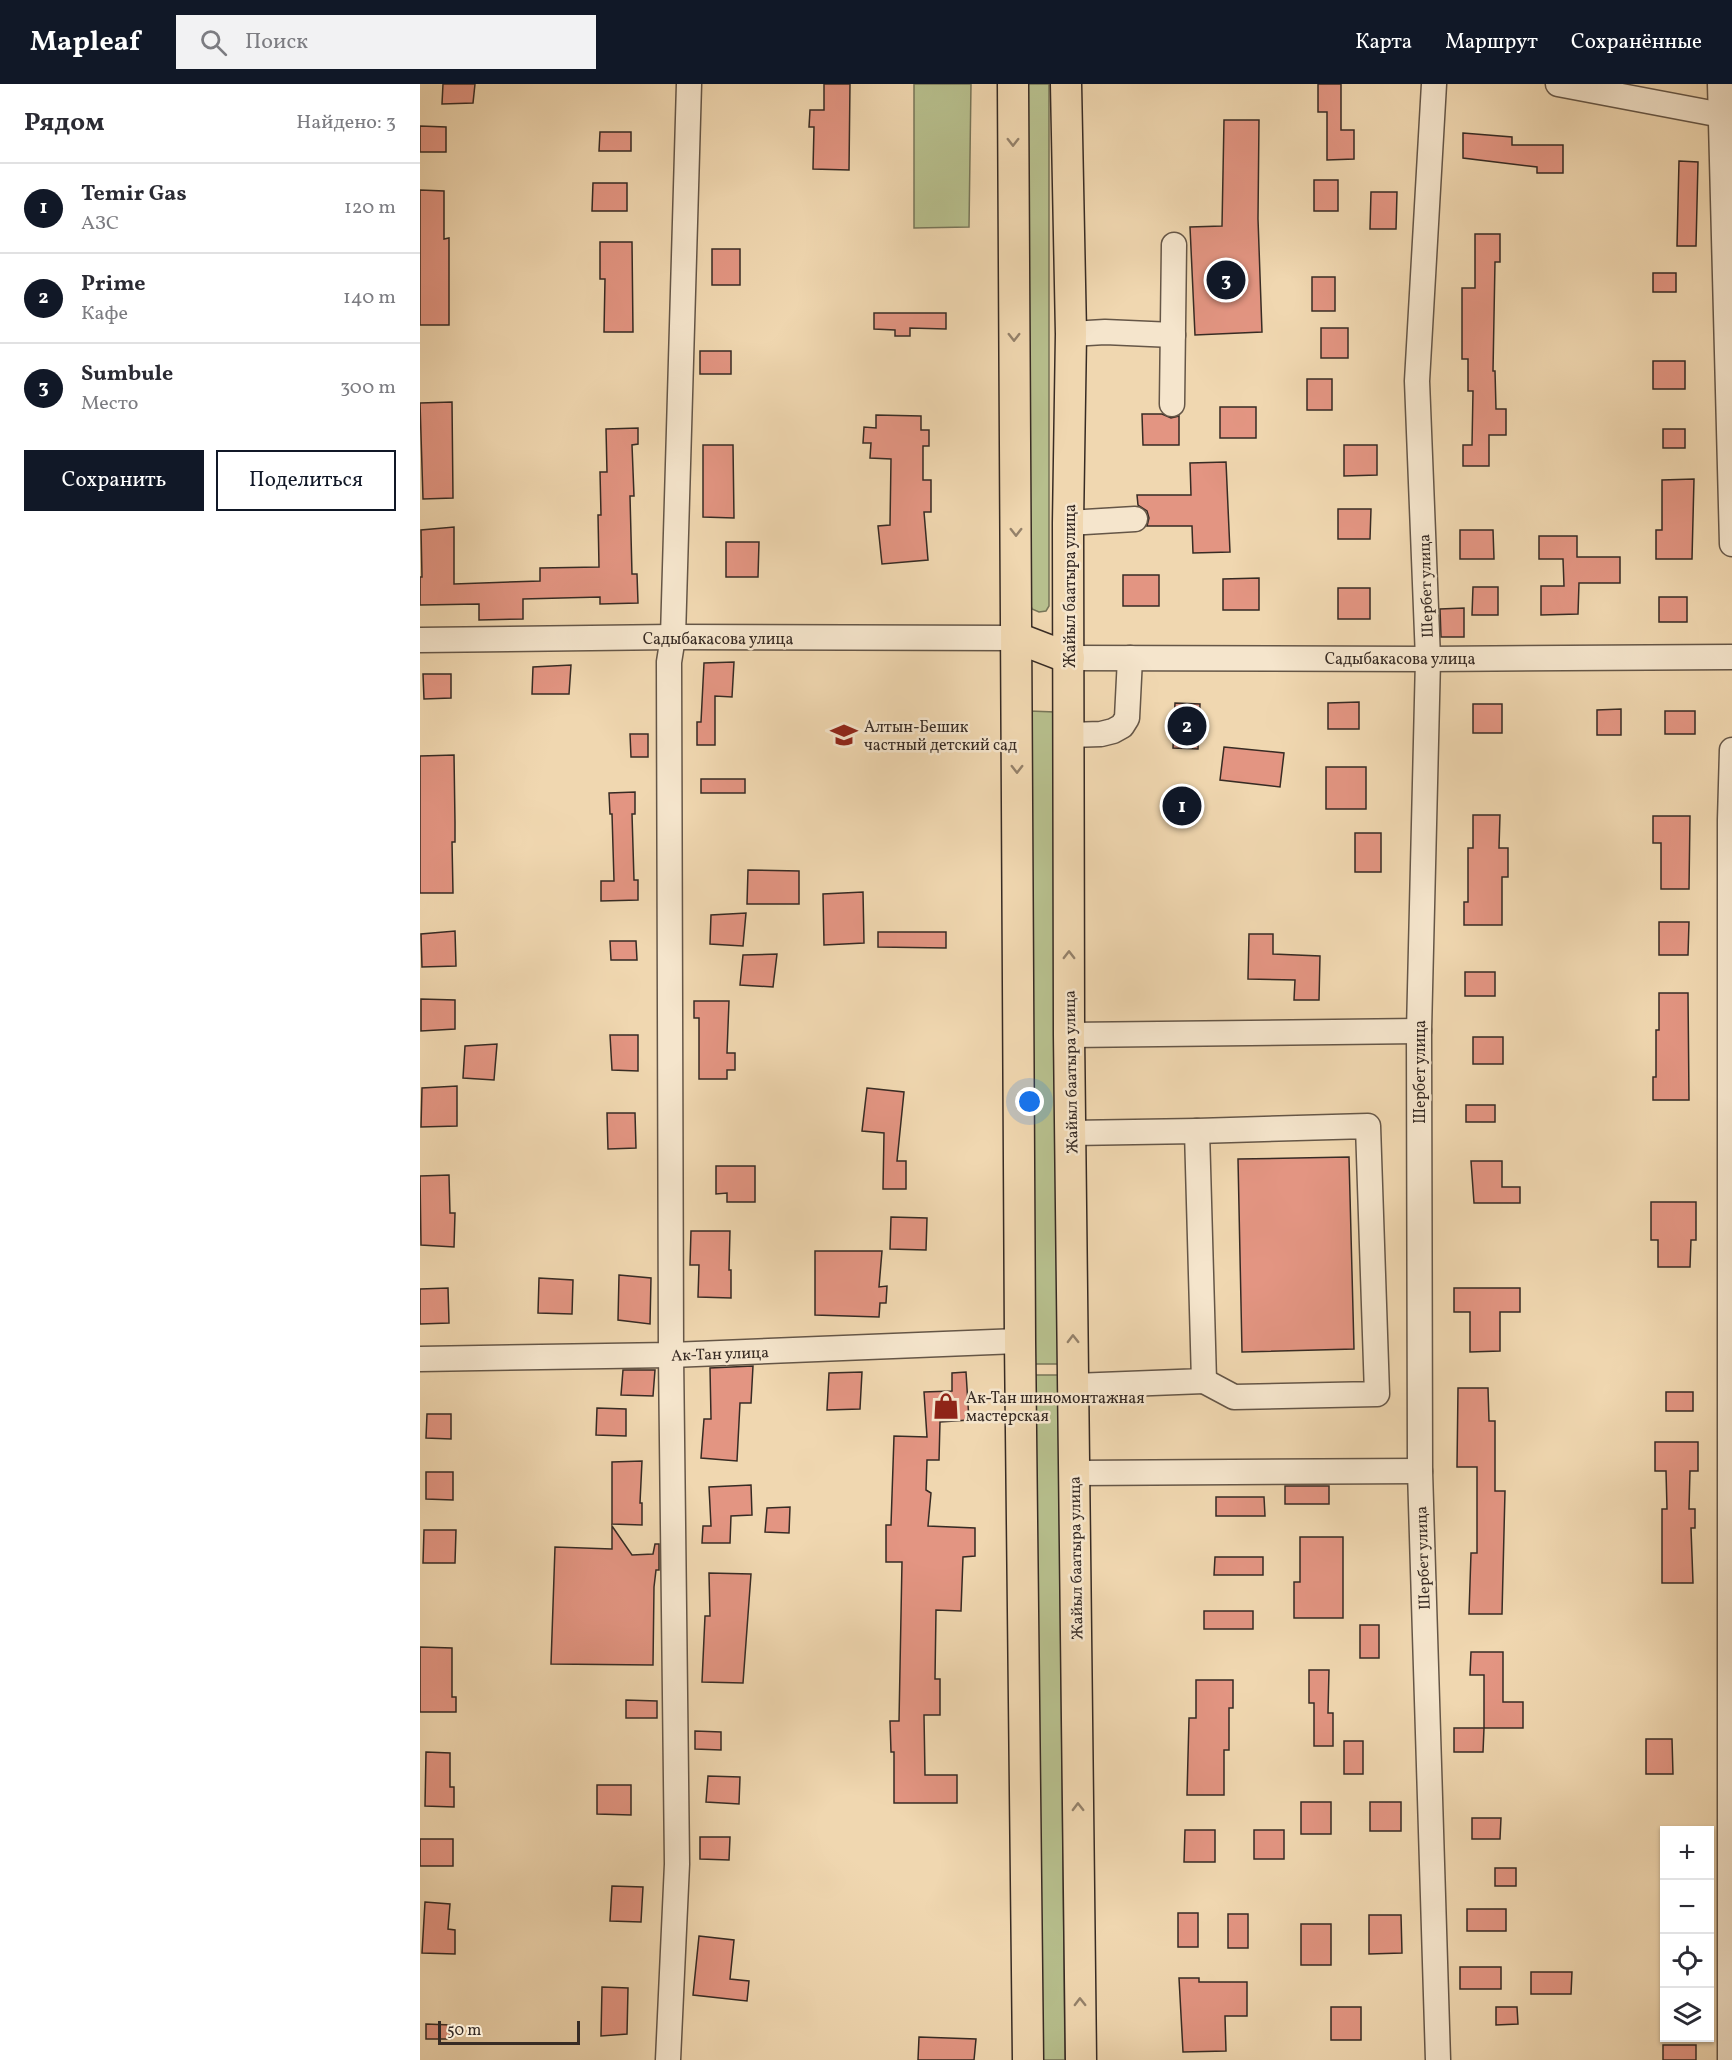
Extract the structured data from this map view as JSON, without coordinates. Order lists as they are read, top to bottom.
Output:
{
  "streets": {
    "main road": ["Жайыл баатыра улица"],
    "street": ["Шербет улица", "Садыбакасова улица", "Ак-Тан улица"]
  },
  "crossings": [
    ["Жайыл баатыра улица", "Садыбакасова улица"],
    ["Шербет улица", "Садыбакасова улица"]
  ],
  "places": {
    "school or university": ["Алтын-Бешик частный детский сад"],
    "shop": ["Ак-Тан шиномонтажная мастерская"]
  },
  "scale_bar": "50 m",
  "page": {
    "header": "Mapleaf",
    "search": "Поиск",
    "nav": ["Карта", "Маршрут", "Сохранённые"],
    "heading": ["Рядом", "Найдено: 3"],
    "list": [
      {
        "mark": "1",
        "name": "Temir Gas",
        "note": "АЗС",
        "value": "120 m"
      },
      {
        "mark": "2",
        "name": "Prime",
        "note": "Кафе",
        "value": "140 m"
      },
      {
        "mark": "3",
        "name": "Sumbule",
        "note": "Место",
        "value": "300 m"
      }
    ],
    "pins": ["3", "2", "1"],
    "buttons": ["Сохранить", "Поделиться"],
    "map_buttons": ["+", "−"],
    "scale": "50 m"
  }
}
